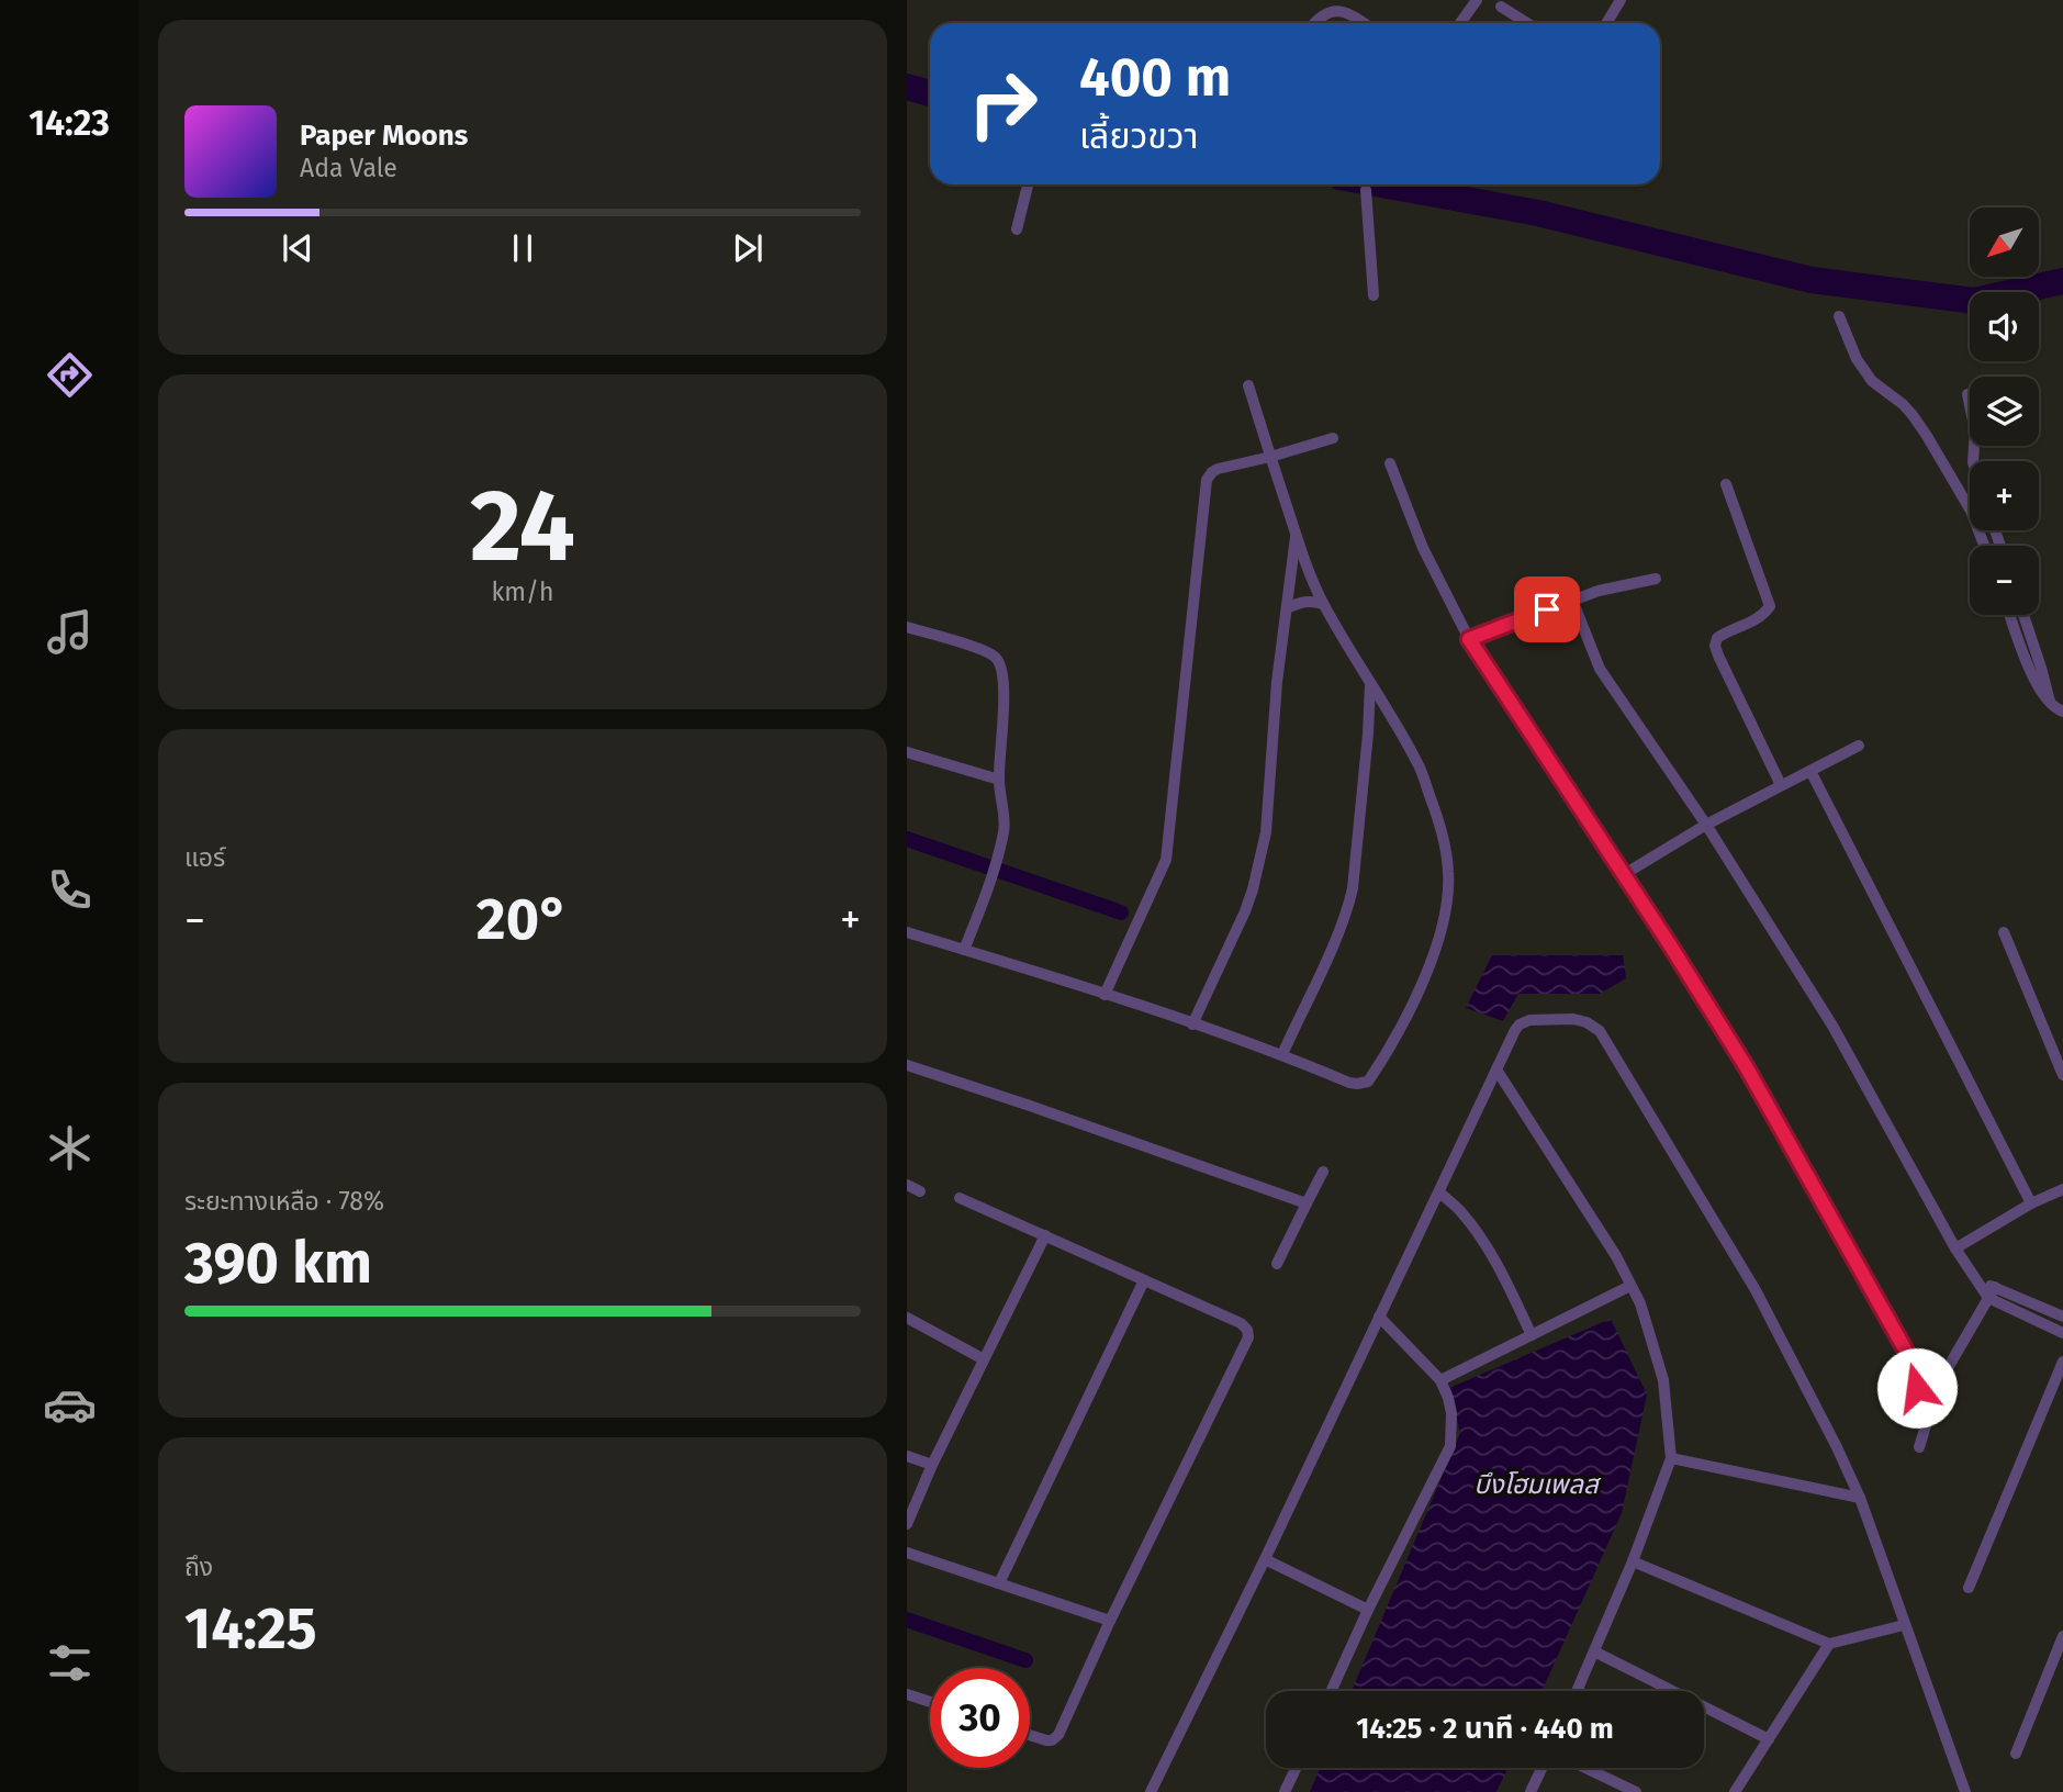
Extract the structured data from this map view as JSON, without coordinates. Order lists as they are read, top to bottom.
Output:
{
  "water": ["บึงโฮมเพลส"],
  "north": "bottom left",
  "page": {
    "tabs": "14:23",
    "turn": ["400 m", "เลี้ยวขวา"],
    "song": ["Paper Moons", "Ada Vale"],
    "map_buttons": ["+", "−"],
    "tile": [
      ["24", "km/h"],
      "แอร์",
      ["ระยะทางเหลือ · 78%", "390 km"],
      ["ถึง", "14:25"]
    ],
    "heat": ["−", "20°", "+"],
    "limit": "30",
    "trip": "14:25 · 2 นาที · 440 m"
  }
}
